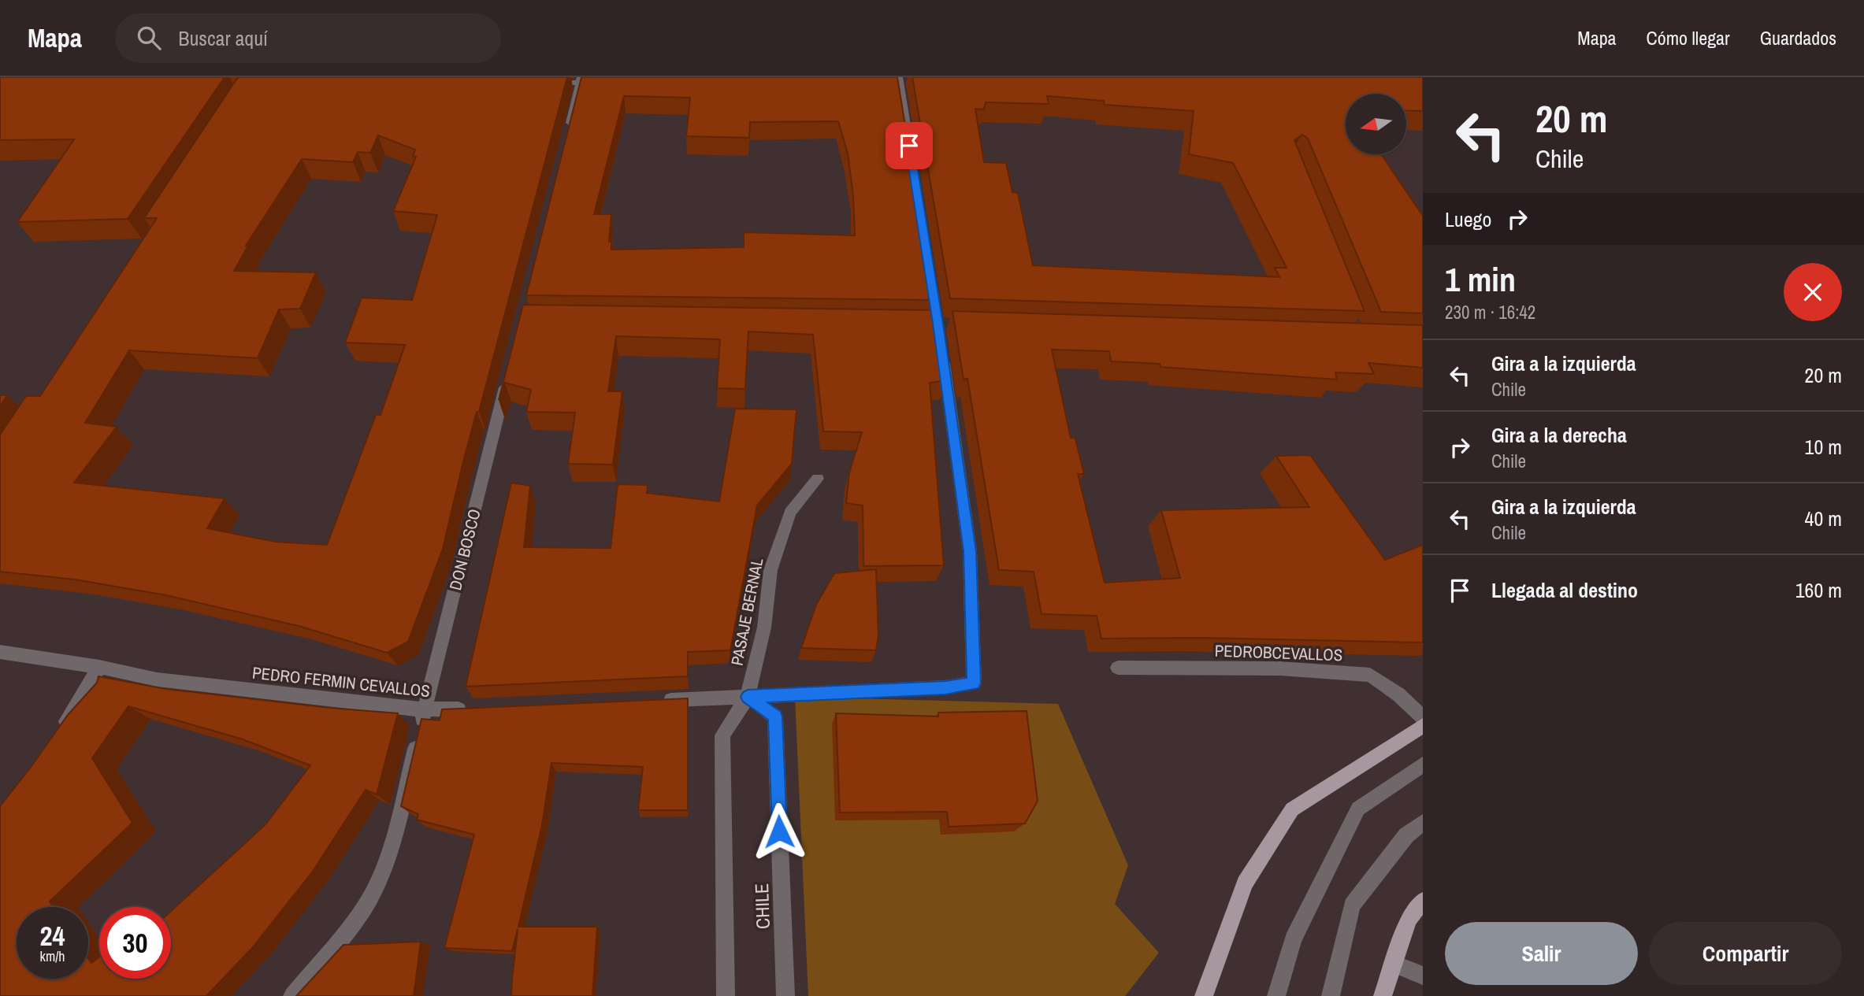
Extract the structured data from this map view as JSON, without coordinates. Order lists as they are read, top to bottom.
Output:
{
  "streets": {
    "street": [
      "DON BOSCO",
      "PASAJE BERNAL",
      "PEDROBCEVALLOS",
      "PEDRO FERMIN CEVALLOS",
      "CHILE"
    ]
  },
  "crossings": [
    ["DON BOSCO", "PEDRO FERMIN CEVALLOS"],
    ["PASAJE BERNAL", "CHILE"]
  ],
  "north": "left",
  "page": {
    "header": "Mapa",
    "search": "Buscar aquí",
    "nav": ["Mapa", "Cómo llegar", "Guardados"],
    "turn": ["20 m", "Chile"],
    "then": "Luego",
    "heading": ["1 min", "230 m · 16:42"],
    "list": [
      {
        "name": "Gira a la izquierda",
        "note": "Chile",
        "value": "20 m"
      },
      {
        "name": "Gira a la derecha",
        "note": "Chile",
        "value": "10 m"
      },
      {
        "name": "Gira a la izquierda",
        "note": "Chile",
        "value": "40 m"
      },
      {
        "name": "Llegada al destino",
        "value": "160 m"
      }
    ],
    "speed": "24 km/h",
    "limit": "30",
    "buttons": ["Salir", "Compartir"]
  }
}
